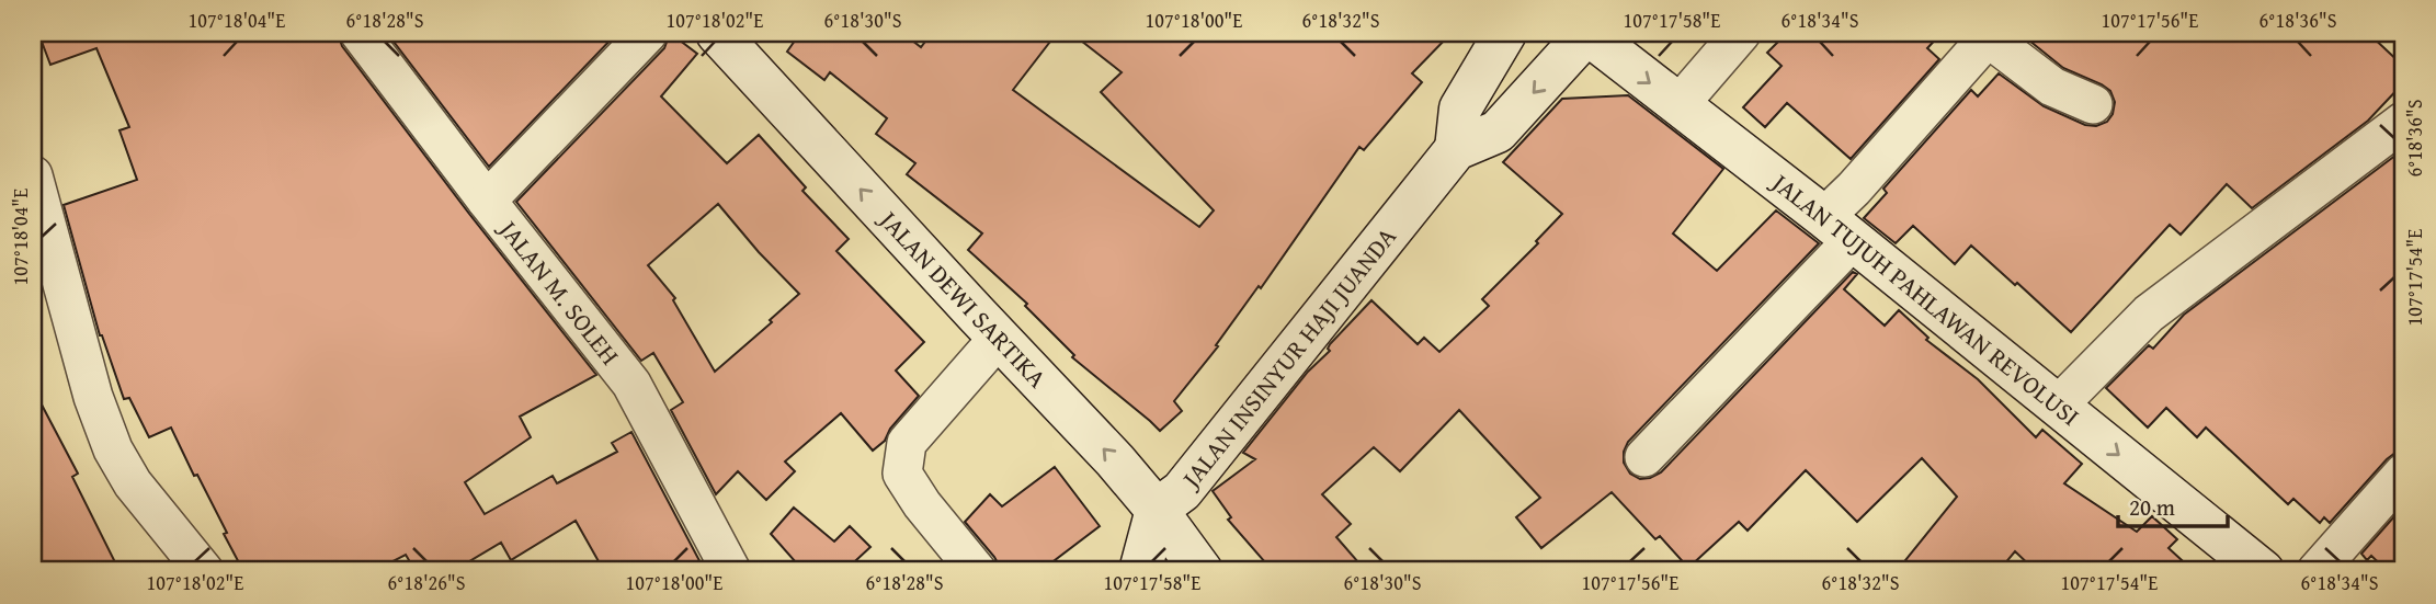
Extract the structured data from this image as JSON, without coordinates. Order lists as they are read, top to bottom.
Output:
{
  "streets": {
    "street": [
      "JALAN M. SOLEH",
      "JALAN DEWI SARTIKA",
      "JALAN TUJUH PAHLAWAN REVOLUSI",
      "JALAN INSINYUR HAJI JUANDA"
    ]
  },
  "crossings": [
    ["JALAN DEWI SARTIKA", "JALAN INSINYUR HAJI JUANDA"],
    ["JALAN TUJUH PAHLAWAN REVOLUSI", "JALAN INSINYUR HAJI JUANDA"]
  ],
  "one_way": ["JALAN DEWI SARTIKA", "JALAN TUJUH PAHLAWAN REVOLUSI"],
  "scale_bar": "20 m",
  "coordinates": [
    "107°18'04\"E",
    "6°18'28\"S",
    "107°18'02\"E",
    "6°18'30\"S",
    "107°18'00\"E",
    "6°18'32\"S",
    "107°17'58\"E",
    "6°18'34\"S",
    "107°17'56\"E",
    "6°18'36\"S",
    "107°17'54\"E",
    "6°18'26\"S"
  ]
}
